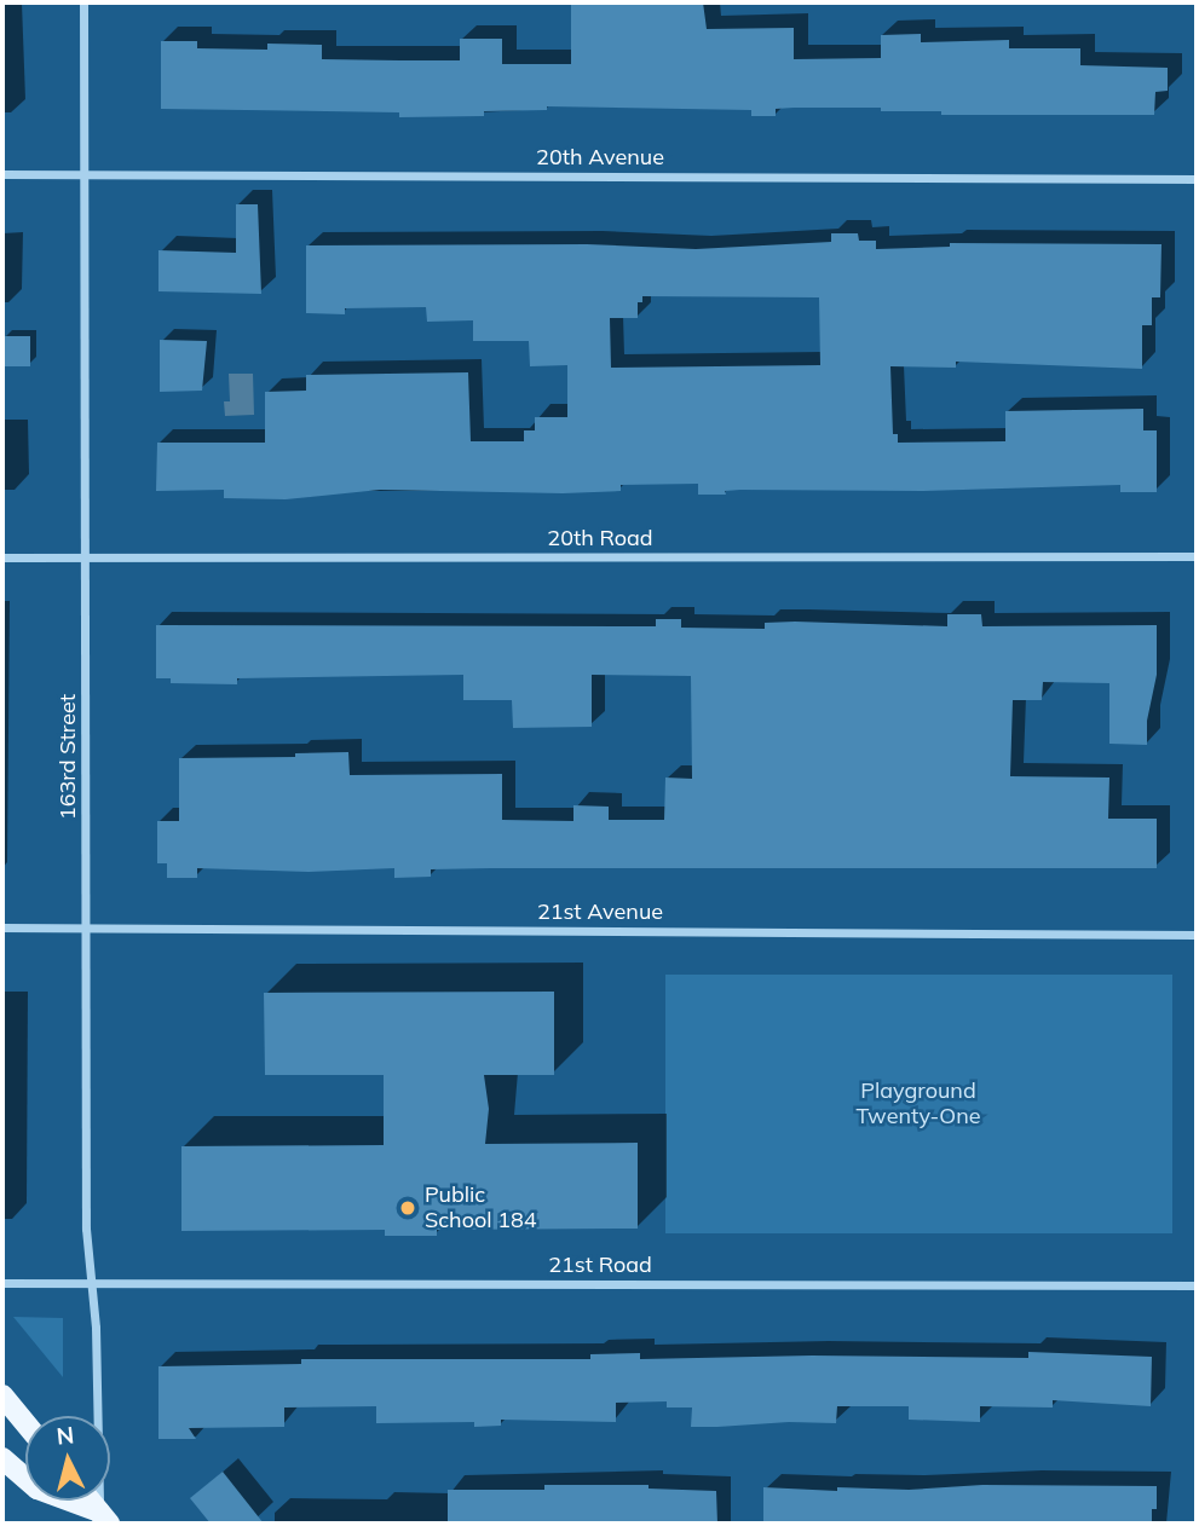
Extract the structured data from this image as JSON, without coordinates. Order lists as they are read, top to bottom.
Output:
{
  "streets": {
    "street": [
      "20th Avenue",
      "20th Road",
      "163rd Street",
      "21st Avenue",
      "21st Road"
    ]
  },
  "crossings": [
    ["20th Avenue", "163rd Street"],
    ["20th Road", "163rd Street"],
    ["163rd Street", "21st Avenue"],
    ["163rd Street", "21st Road"]
  ],
  "parks": ["Playground Twenty-One"],
  "places": ["Public School 184"],
  "north": "top"
}
